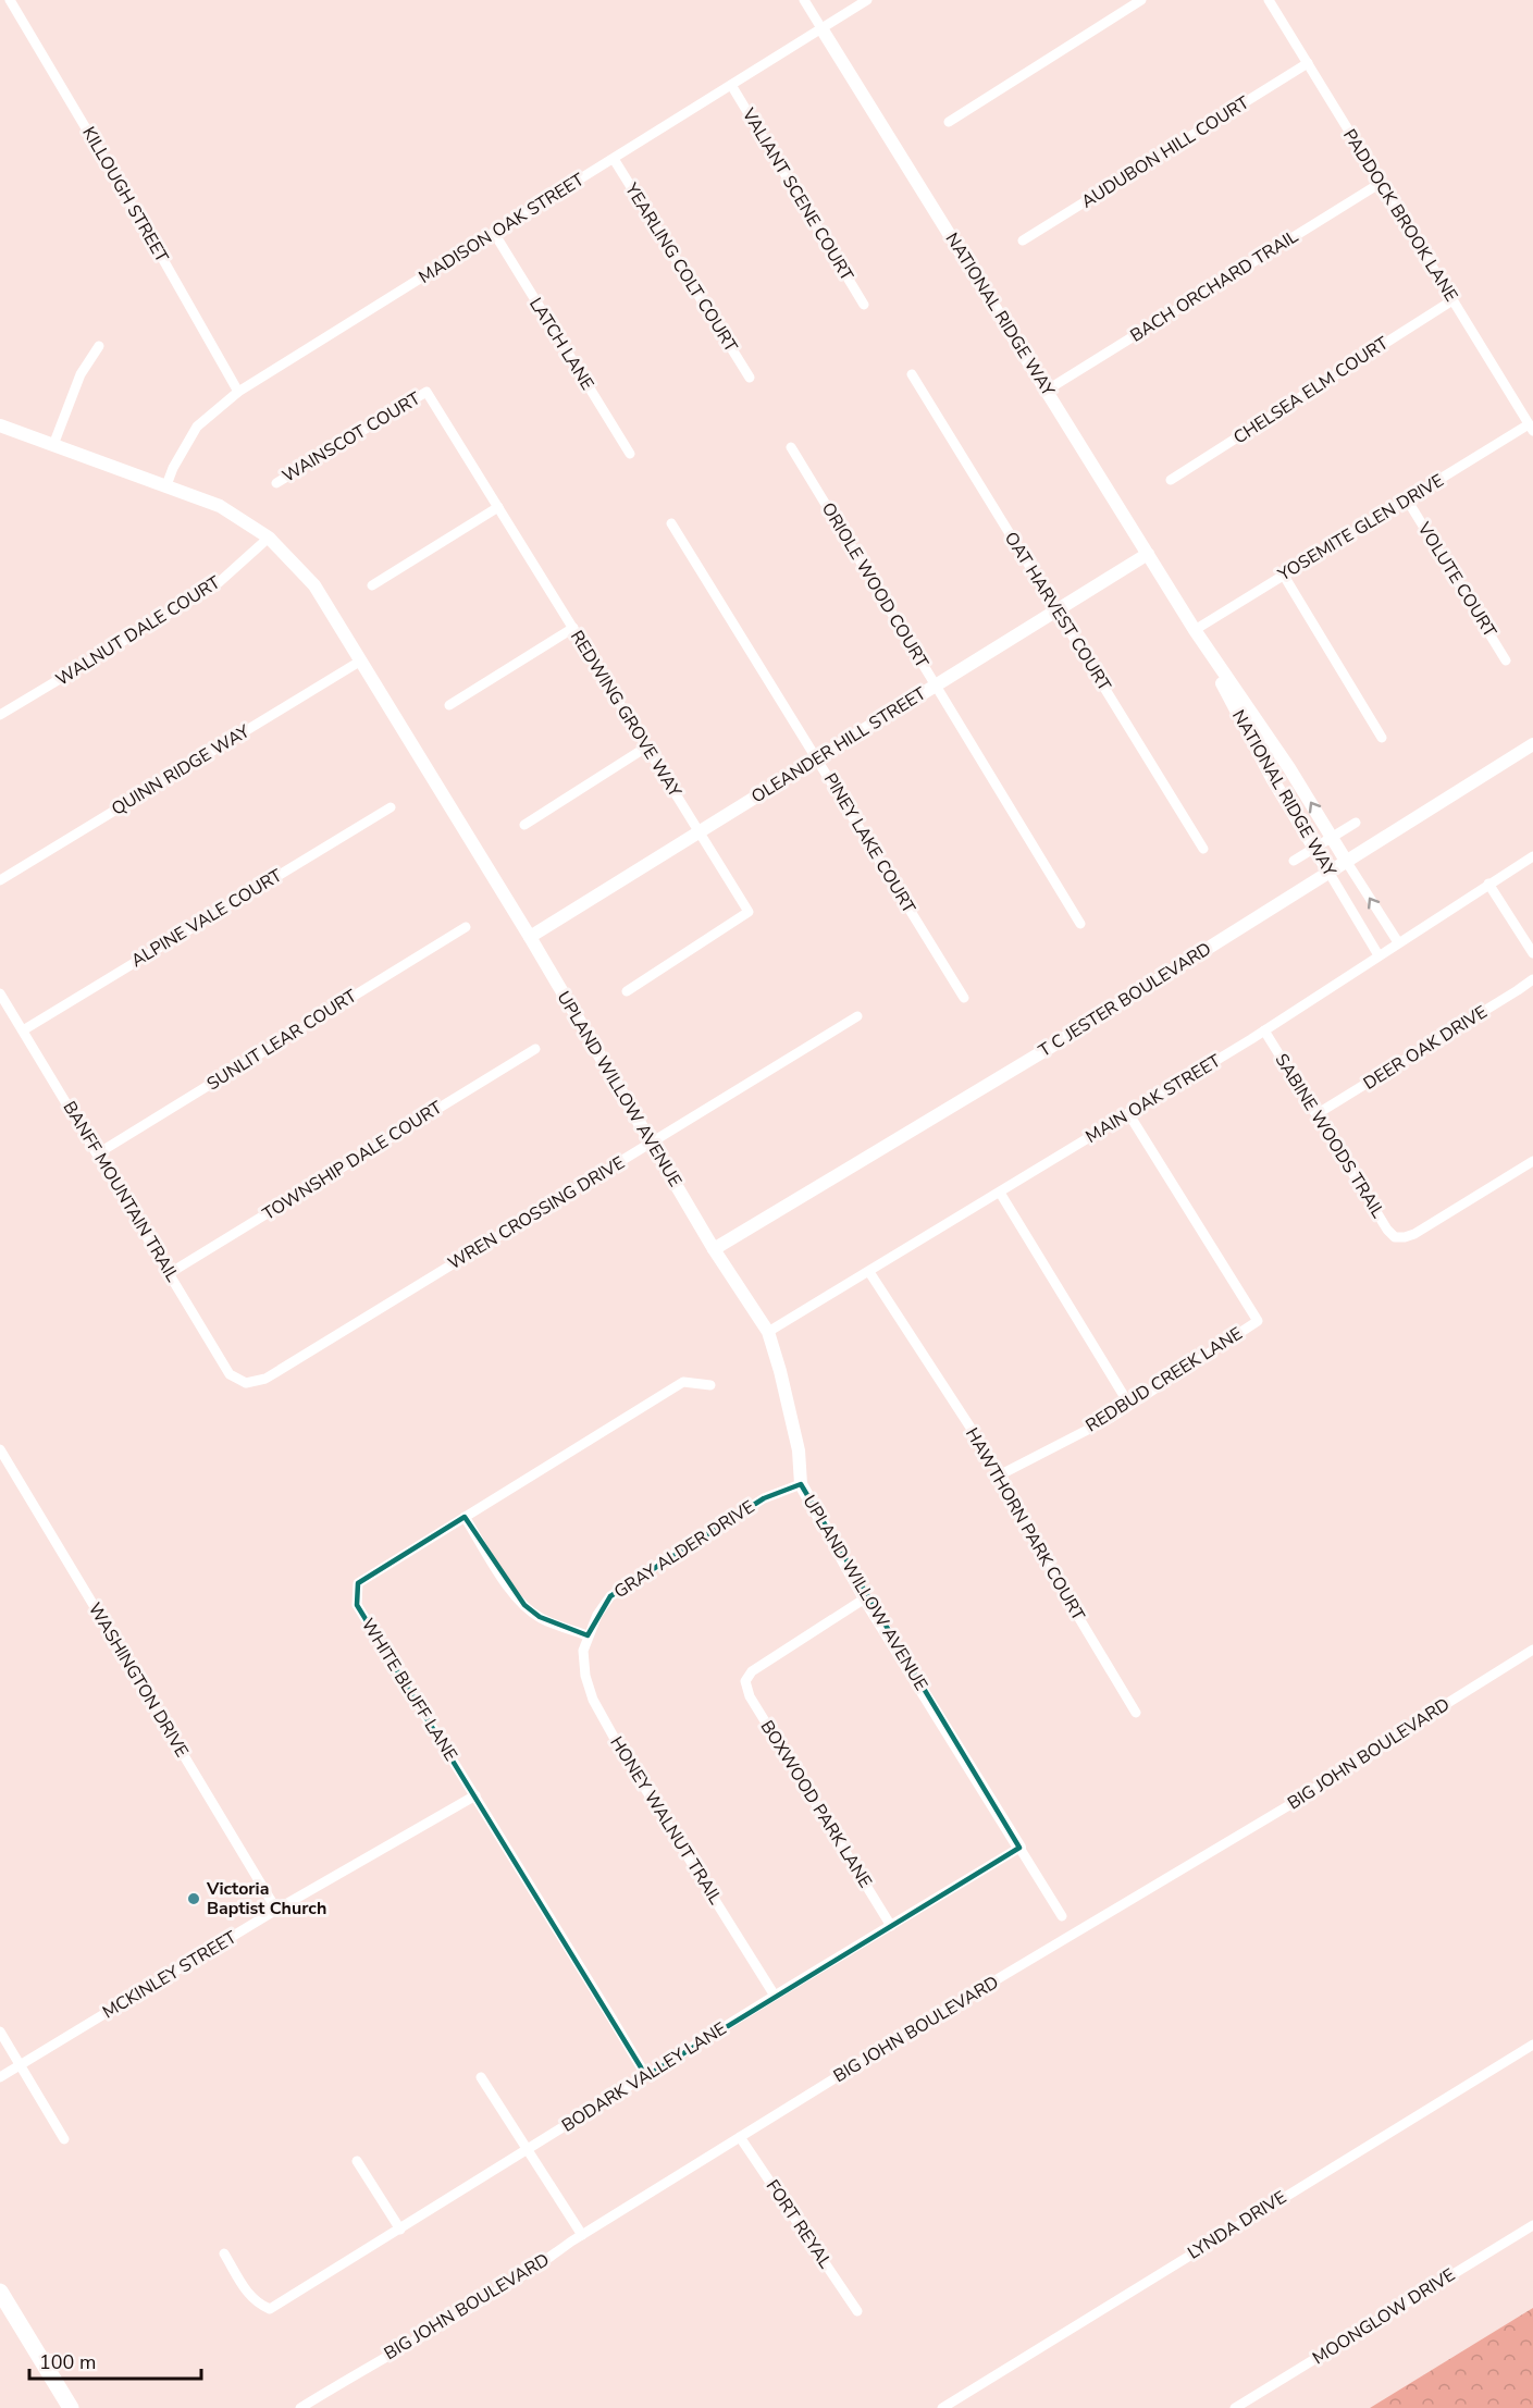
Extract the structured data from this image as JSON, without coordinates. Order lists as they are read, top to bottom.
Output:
{
  "streets": {
    "street": [
      "AUDUBON HILL COURT",
      "KILLOUGH STREET",
      "VALIANT SCENE COURT",
      "PADDOCK BROOK LANE",
      "MADISON OAK STREET",
      "YEARLING COLT COURT",
      "BACH ORCHARD TRAIL",
      "NATIONAL RIDGE WAY",
      "LATCH LANE",
      "CHELSEA ELM COURT",
      "WAINSCOT COURT",
      "YOSEMITE GLEN DRIVE",
      "VOLUTE COURT",
      "ORIOLE WOOD COURT",
      "OAT HARVEST COURT",
      "WALNUT DALE COURT",
      "REDWING GROVE WAY",
      "OLEANDER HILL STREET",
      "QUINN RIDGE WAY",
      "PINEY LAKE COURT",
      "ALPINE VALE COURT",
      "T C JESTER BOULEVARD",
      "SUNLIT LEAR COURT",
      "DEER OAK DRIVE",
      "UPLAND WILLOW AVENUE",
      "MAIN OAK STREET",
      "SABINE WOODS TRAIL",
      "TOWNSHIP DALE COURT",
      "BANFF MOUNTAIN TRAIL",
      "WREN CROSSING DRIVE",
      "REDBUD CREEK LANE",
      "HAWTHORN PARK COURT",
      "GRAY ALDER DRIVE",
      "WASHINGTON DRIVE",
      "WHITE BLUFF LANE",
      "BIG JOHN BOULEVARD",
      "BOXWOOD PARK LANE",
      "HONEY WALNUT TRAIL",
      "MCKINLEY STREET",
      "BODARK VALLEY LANE",
      "FORT REYAL",
      "LYNDA DRIVE",
      "MOONGLOW DRIVE"
    ]
  },
  "crossings": [
    ["AUDUBON HILL COURT", "PADDOCK BROOK LANE"],
    ["KILLOUGH STREET", "MADISON OAK STREET"],
    ["VALIANT SCENE COURT", "MADISON OAK STREET"],
    ["PADDOCK BROOK LANE", "BACH ORCHARD TRAIL"],
    ["PADDOCK BROOK LANE", "CHELSEA ELM COURT"],
    ["PADDOCK BROOK LANE", "YOSEMITE GLEN DRIVE"],
    ["MADISON OAK STREET", "YEARLING COLT COURT"],
    ["MADISON OAK STREET", "NATIONAL RIDGE WAY"],
    ["MADISON OAK STREET", "LATCH LANE"],
    ["MADISON OAK STREET", "UPLAND WILLOW AVENUE"],
    ["BACH ORCHARD TRAIL", "NATIONAL RIDGE WAY"],
    ["NATIONAL RIDGE WAY", "YOSEMITE GLEN DRIVE"],
    ["NATIONAL RIDGE WAY", "OLEANDER HILL STREET"],
    ["NATIONAL RIDGE WAY", "T C JESTER BOULEVARD"],
    ["NATIONAL RIDGE WAY", "MAIN OAK STREET"],
    ["WAINSCOT COURT", "REDWING GROVE WAY"],
    ["YOSEMITE GLEN DRIVE", "VOLUTE COURT"],
    ["ORIOLE WOOD COURT", "OLEANDER HILL STREET"],
    ["OAT HARVEST COURT", "OLEANDER HILL STREET"],
    ["WALNUT DALE COURT", "UPLAND WILLOW AVENUE"],
    ["REDWING GROVE WAY", "OLEANDER HILL STREET"],
    ["OLEANDER HILL STREET", "PINEY LAKE COURT"],
    ["OLEANDER HILL STREET", "UPLAND WILLOW AVENUE"],
    ["QUINN RIDGE WAY", "UPLAND WILLOW AVENUE"],
    ["ALPINE VALE COURT", "BANFF MOUNTAIN TRAIL"],
    ["T C JESTER BOULEVARD", "UPLAND WILLOW AVENUE"],
    ["SUNLIT LEAR COURT", "BANFF MOUNTAIN TRAIL"],
    ["DEER OAK DRIVE", "SABINE WOODS TRAIL"],
    ["UPLAND WILLOW AVENUE", "MAIN OAK STREET"],
    ["UPLAND WILLOW AVENUE", "WREN CROSSING DRIVE"],
    ["UPLAND WILLOW AVENUE", "GRAY ALDER DRIVE"],
    ["UPLAND WILLOW AVENUE", "BOXWOOD PARK LANE"],
    ["UPLAND WILLOW AVENUE", "BODARK VALLEY LANE"],
    ["MAIN OAK STREET", "SABINE WOODS TRAIL"],
    ["MAIN OAK STREET", "REDBUD CREEK LANE"],
    ["MAIN OAK STREET", "HAWTHORN PARK COURT"],
    ["TOWNSHIP DALE COURT", "BANFF MOUNTAIN TRAIL"],
    ["BANFF MOUNTAIN TRAIL", "WREN CROSSING DRIVE"],
    ["REDBUD CREEK LANE", "HAWTHORN PARK COURT"],
    ["GRAY ALDER DRIVE", "HONEY WALNUT TRAIL"],
    ["WASHINGTON DRIVE", "MCKINLEY STREET"],
    ["WHITE BLUFF LANE", "MCKINLEY STREET"],
    ["WHITE BLUFF LANE", "BODARK VALLEY LANE"],
    ["BIG JOHN BOULEVARD", "FORT REYAL"],
    ["BOXWOOD PARK LANE", "BODARK VALLEY LANE"],
    ["HONEY WALNUT TRAIL", "BODARK VALLEY LANE"]
  ],
  "places": ["Victoria Baptist Church"],
  "scale_bar": "100 m"
}
